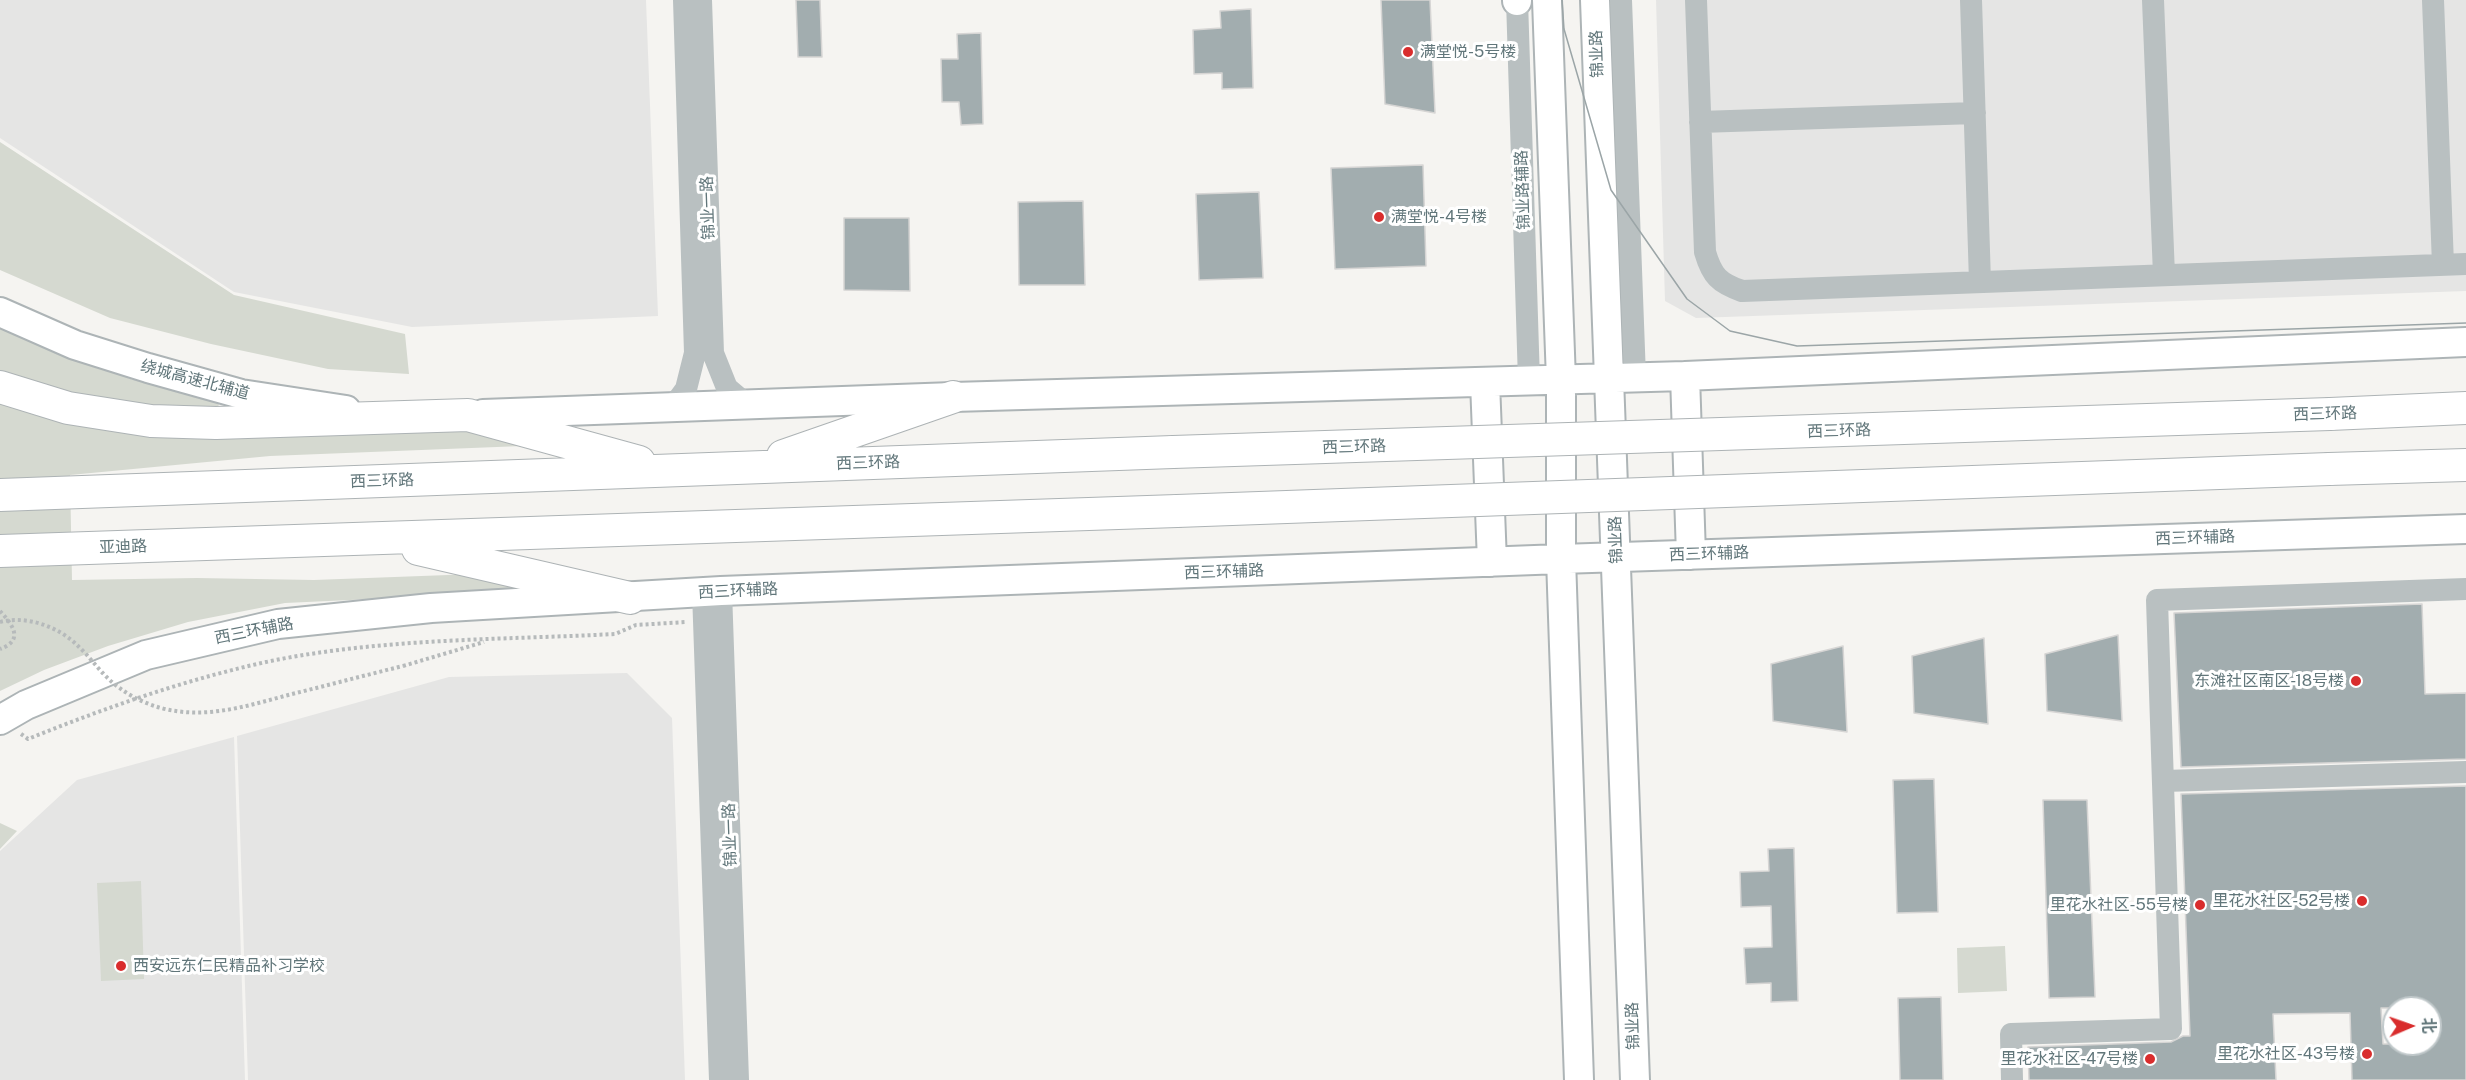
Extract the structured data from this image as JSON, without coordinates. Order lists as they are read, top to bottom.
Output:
{
  "streets": {
    "highway": ["西三环路", "亚迪路"],
    "main road": ["锦业路", "绕城高速北辅道", "西三环辅路"],
    "street": ["锦业路辅路", "锦业一路"]
  },
  "crossings": [
    ["锦业路", "西三环辅路"],
    ["锦业一路", "西三环辅路"]
  ],
  "places": [
    "满堂悦-5号楼",
    "满堂悦-4号楼",
    "东滩社区南区-18号楼",
    "里花水社区-52号楼",
    "里花水社区-55号楼",
    "西安远东仁民精品补习学校",
    "里花水社区-43号楼",
    "里花水社区-47号楼"
  ],
  "north": "right"
}
